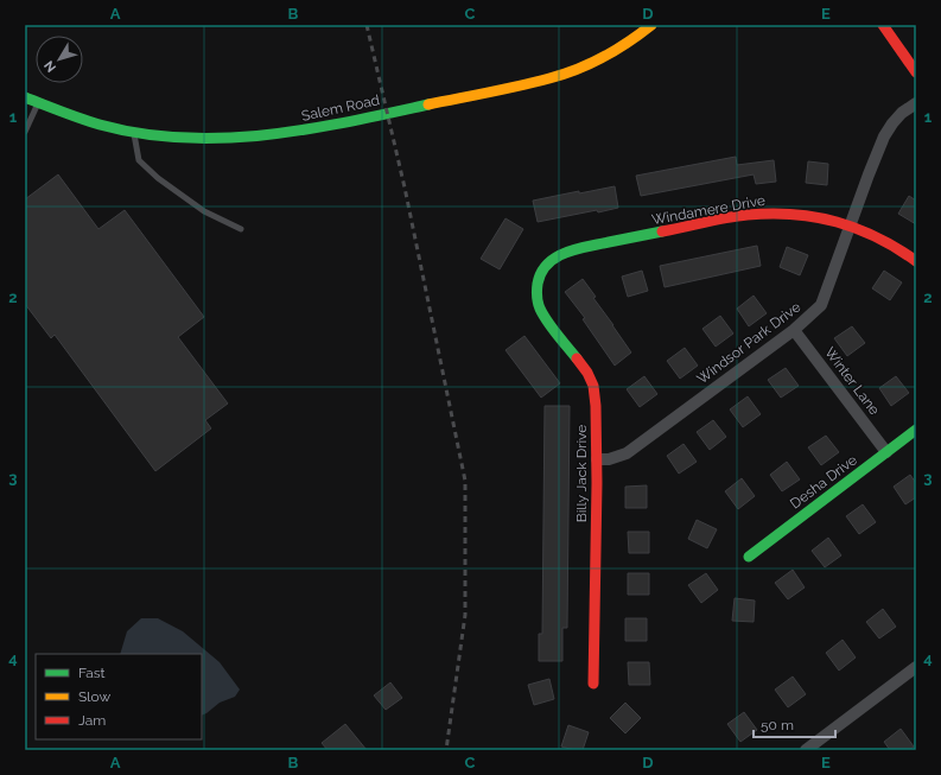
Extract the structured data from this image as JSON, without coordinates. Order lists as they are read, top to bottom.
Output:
{
  "streets": {
    "street": [
      "Salem Road",
      "Windamere Drive",
      "Windsor Park Drive",
      "Winter Lane",
      "Billy Jack Drive",
      "Desha Drive"
    ]
  },
  "crossings": [
    ["Windamere Drive", "Windsor Park Drive"],
    ["Windamere Drive", "Billy Jack Drive"],
    ["Windsor Park Drive", "Winter Lane"],
    ["Windsor Park Drive", "Billy Jack Drive"],
    ["Winter Lane", "Desha Drive"]
  ],
  "legend": ["Fast", "Slow", "Jam"],
  "scale_bar": "50 m",
  "north": "bottom left",
  "grid": {
    "columns": [
      "A",
      "B",
      "C",
      "D",
      "E"
    ],
    "rows": [
      "1",
      "2",
      "3",
      "4"
    ]
  }
}
